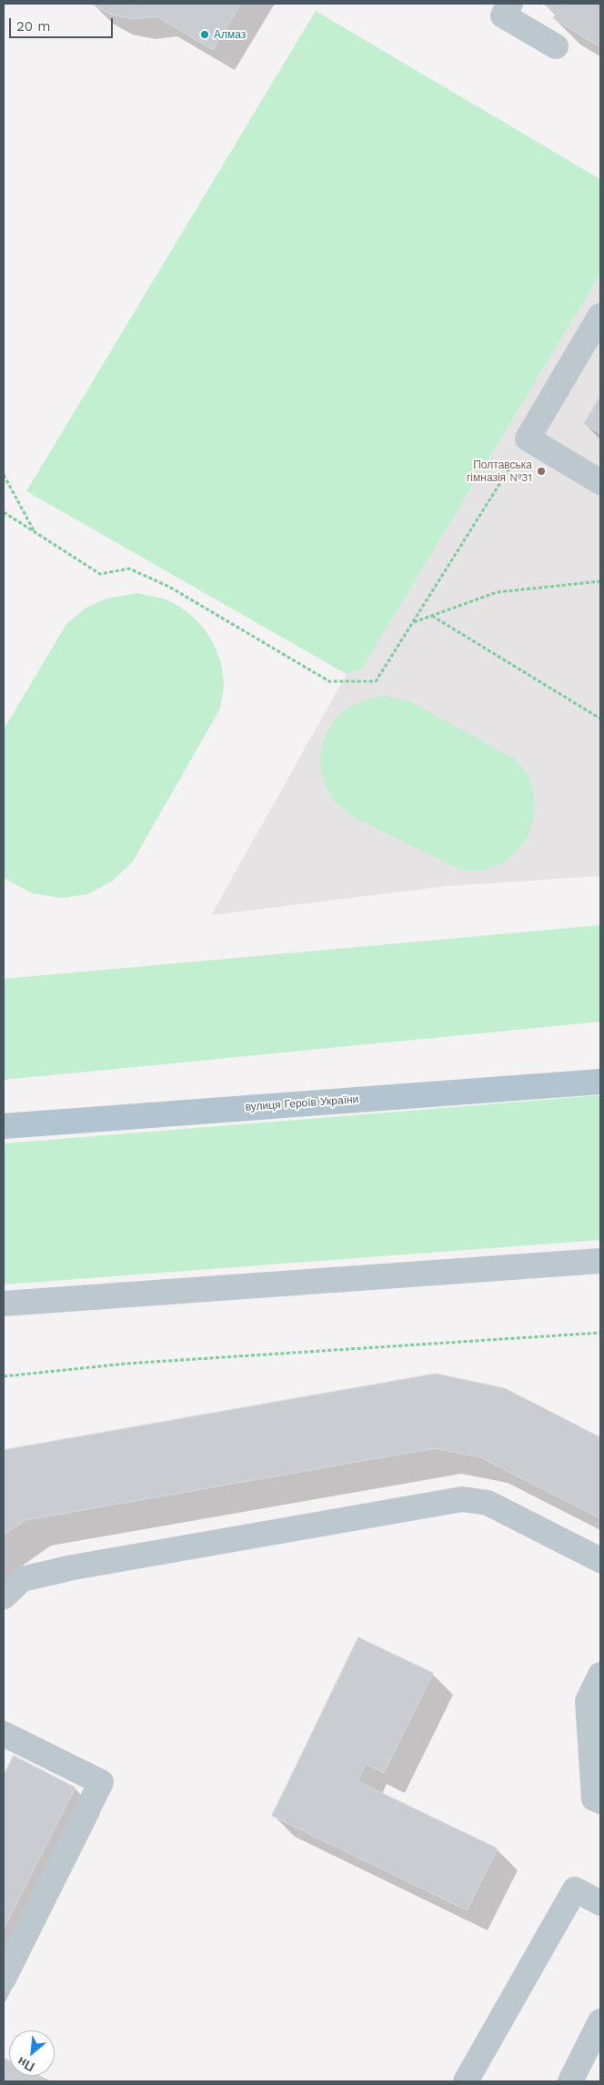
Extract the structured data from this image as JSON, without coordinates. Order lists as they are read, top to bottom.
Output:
{
  "streets": {
    "main road": ["вулиця Героїв України"]
  },
  "places": ["Алмаз", "Полтавська гімназія №31"],
  "scale_bar": "20 m",
  "north": "bottom left"
}
